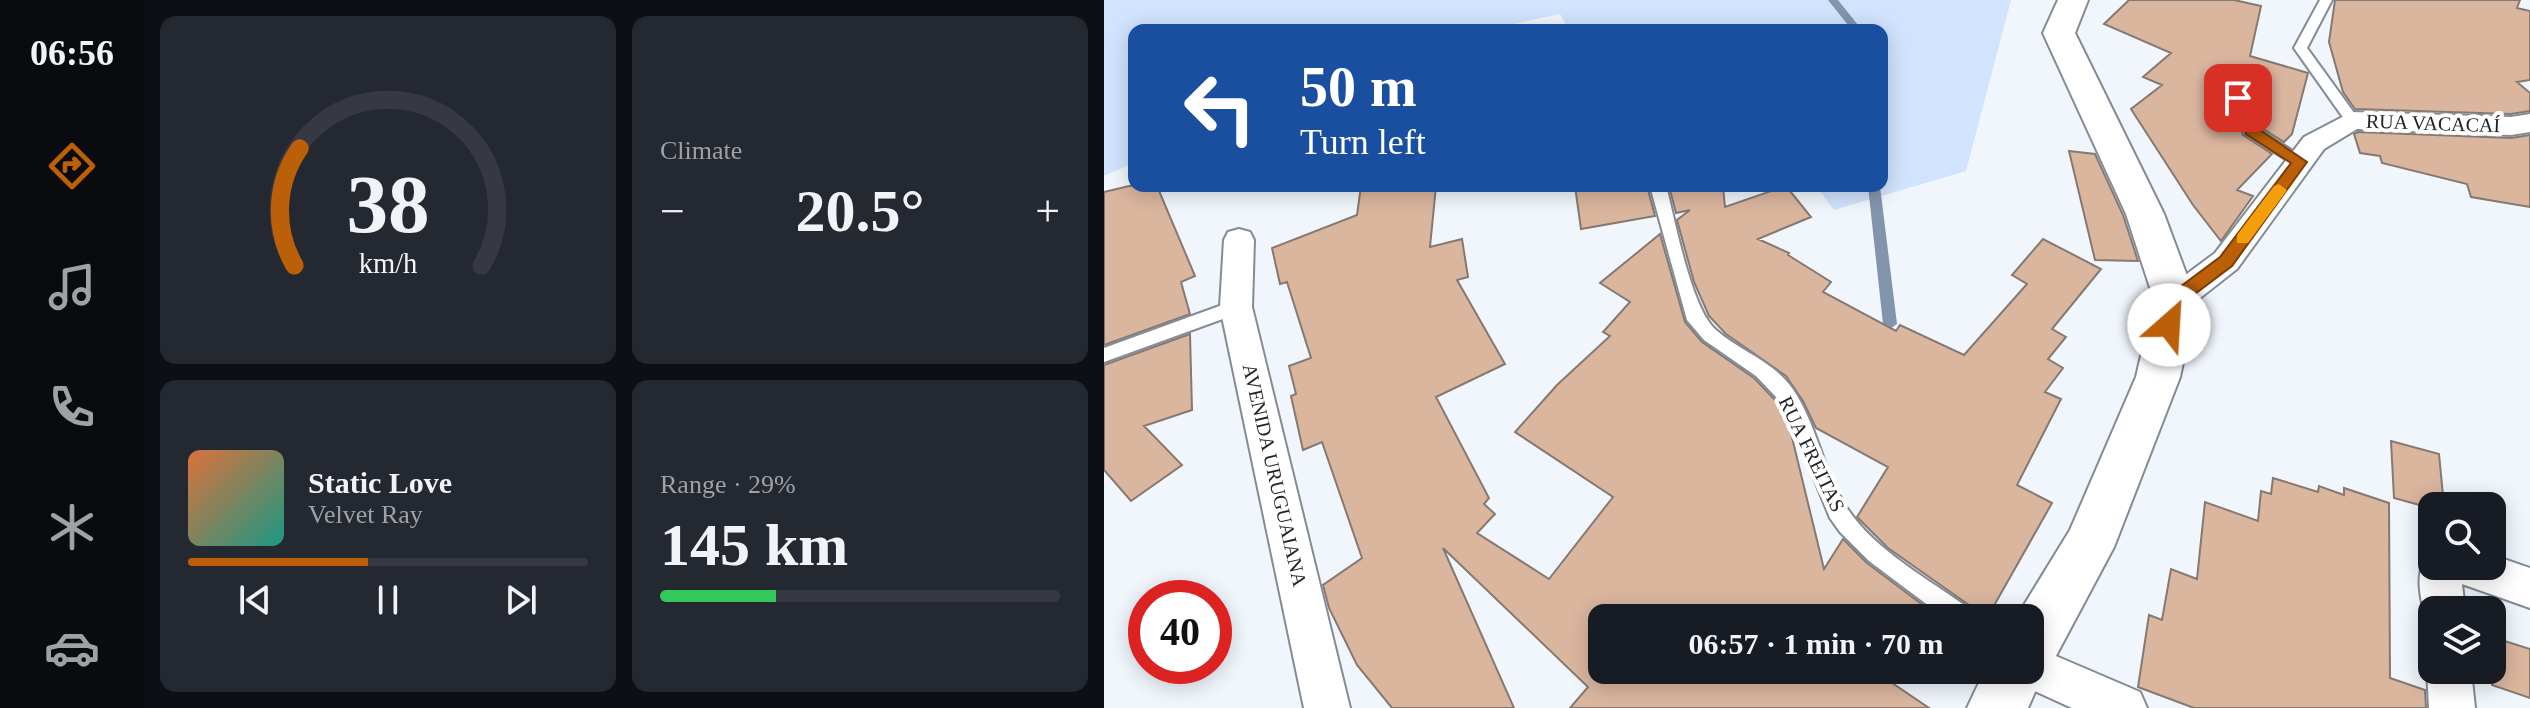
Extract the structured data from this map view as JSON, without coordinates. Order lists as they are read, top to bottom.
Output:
{
  "streets": {
    "street": ["RUA VACACAÍ", "AVENIDA URUGUAIANA"],
    "lane": ["RUA FREITAS"]
  },
  "page": {
    "tabs": "06:56",
    "tile": [
      "Climate",
      ["Range · 29%", "145 km"]
    ],
    "turn": ["50 m", "Turn left"],
    "heat": ["−", "20.5°", "+"],
    "song": ["Static Love", "Velvet Ray"],
    "limit": "40",
    "trip": "06:57 · 1 min · 70 m",
    "gauge": ["38", "km/h"]
  }
}
